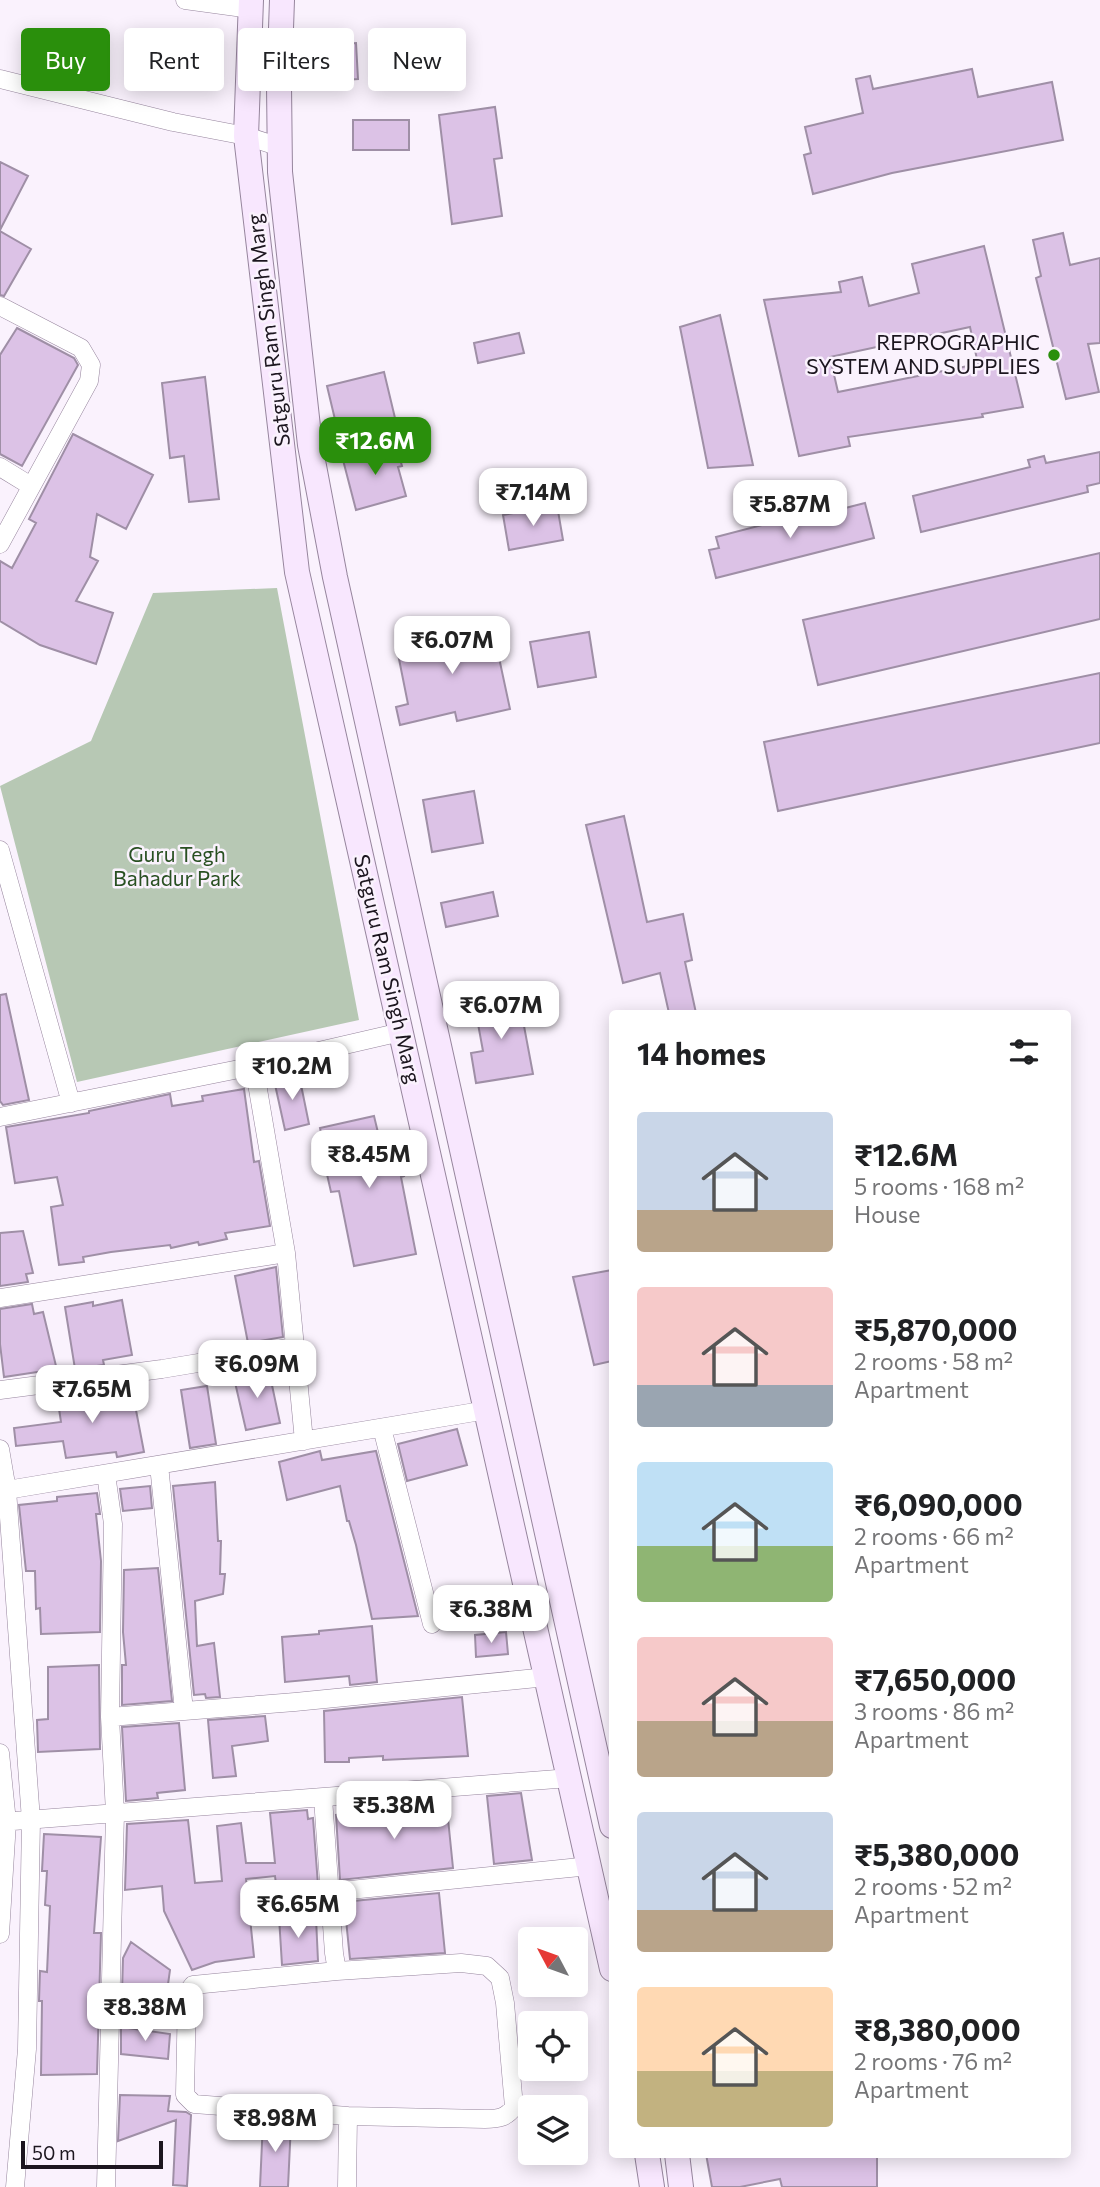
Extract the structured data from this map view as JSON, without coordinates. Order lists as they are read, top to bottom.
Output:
{
  "streets": {
    "main road": ["Satguru Ram Singh Marg"]
  },
  "parks": ["Guru Tegh Bahadur Park"],
  "places": ["REPROGRAPHIC SYSTEM AND SUPPLIES"],
  "scale_bar": "50 m",
  "north": "top left",
  "page": {
    "chip": [
      "Buy",
      "Rent",
      "Filters",
      "New"
    ],
    "price": [
      "₹12.6M",
      "₹7.14M",
      "₹5.87M",
      "₹6.07M",
      "₹6.07M",
      "₹10.2M",
      "₹8.45M",
      "₹6.09M",
      "₹7.65M",
      "₹6.38M",
      "₹5.38M",
      "₹6.65M",
      "₹8.38M",
      "₹8.98M"
    ],
    "heading": "14 homes",
    "list": [
      {
        "name": "₹12.6M",
        "note": "5 rooms · 168 m² · House"
      },
      {
        "name": "₹5,870,000",
        "note": "2 rooms · 58 m² · Apartment"
      },
      {
        "name": "₹6,090,000",
        "note": "2 rooms · 66 m² · Apartment"
      },
      {
        "name": "₹7,650,000",
        "note": "3 rooms · 86 m² · Apartment"
      },
      {
        "name": "₹5,380,000",
        "note": "2 rooms · 52 m² · Apartment"
      },
      {
        "name": "₹8,380,000",
        "note": "2 rooms · 76 m² · Apartment"
      }
    ],
    "scale": "50 m"
  }
}
